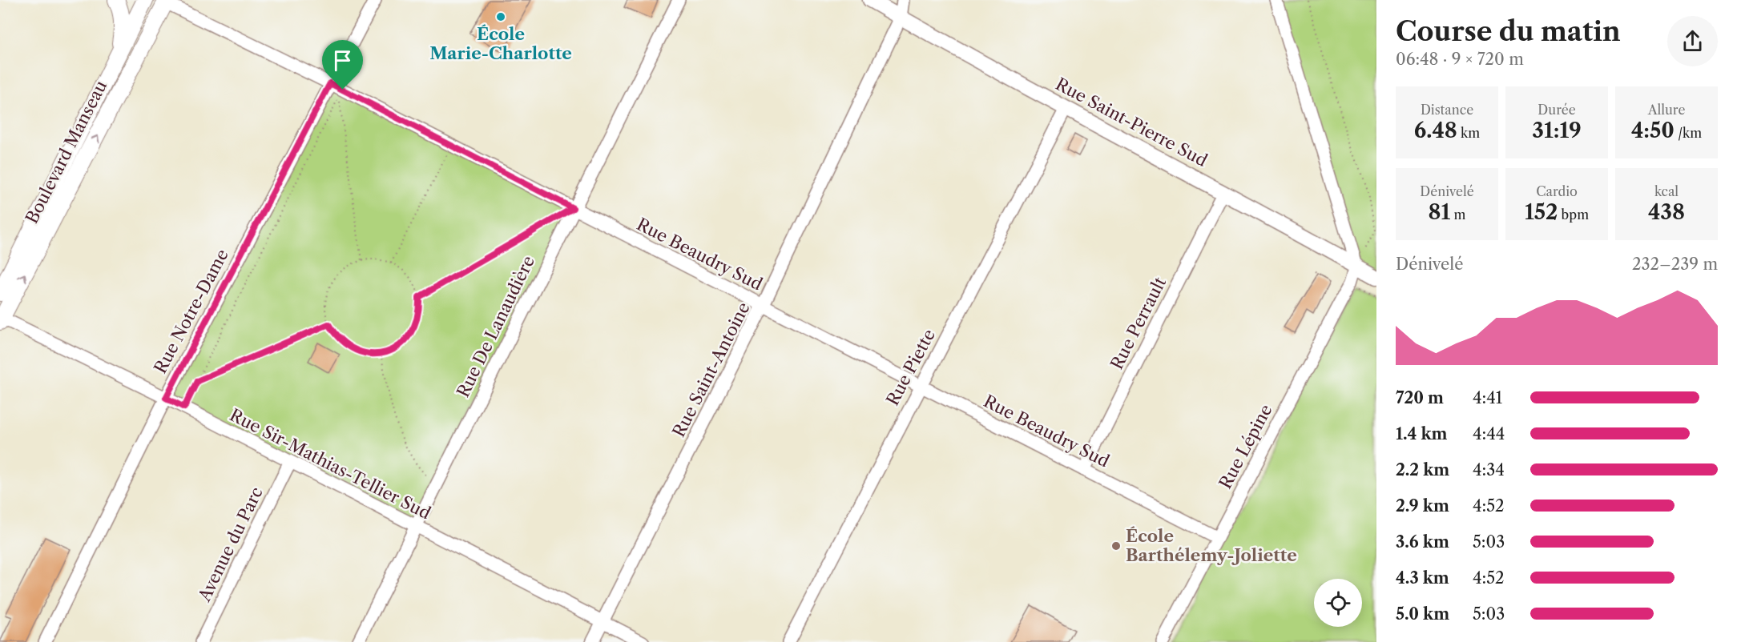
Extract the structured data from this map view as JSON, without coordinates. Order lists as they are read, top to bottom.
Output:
{
  "streets": {
    "main road": ["Boulevard Manseau"],
    "street": [
      "Rue Saint-Pierre Sud",
      "Rue Beaudry Sud",
      "Rue Notre-Dame",
      "Rue Perrault",
      "Rue De Lanaudière",
      "Rue Piette",
      "Rue Saint-Antoine",
      "Rue Lépine",
      "Rue Sir-Mathias-Tellier Sud",
      "Avenue du Parc"
    ]
  },
  "crossings": [
    ["Rue Saint-Pierre Sud", "Rue Perrault"],
    ["Rue Saint-Pierre Sud", "Rue Piette"],
    ["Rue Saint-Pierre Sud", "Rue Saint-Antoine"],
    ["Rue Saint-Pierre Sud", "Rue Lépine"],
    ["Boulevard Manseau", "Rue Beaudry Sud"],
    ["Boulevard Manseau", "Rue Sir-Mathias-Tellier Sud"],
    ["Rue Beaudry Sud", "Rue Notre-Dame"],
    ["Rue Beaudry Sud", "Rue Perrault"],
    ["Rue Beaudry Sud", "Rue De Lanaudière"],
    ["Rue Beaudry Sud", "Rue Piette"],
    ["Rue Beaudry Sud", "Rue Saint-Antoine"],
    ["Rue Beaudry Sud", "Rue Lépine"],
    ["Rue Notre-Dame", "Rue Sir-Mathias-Tellier Sud"],
    ["Rue De Lanaudière", "Rue Sir-Mathias-Tellier Sud"],
    ["Rue Saint-Antoine", "Rue Sir-Mathias-Tellier Sud"],
    ["Rue Sir-Mathias-Tellier Sud", "Avenue du Parc"]
  ],
  "places": ["École Marie-Charlotte", "École Barthélemy-Joliette"],
  "page": {
    "heading": ["Course du matin", "06:48 · 9 × 720 m"],
    "stats": [
      ["Distance", "6.48 km"],
      ["Durée", "31:19"],
      ["Allure", "4:50 /km"],
      ["Dénivelé", "81 m"],
      ["Cardio", "152 bpm"],
      ["kcal", "438"]
    ],
    "chart": ["Dénivelé", "232–239 m"],
    "list": [
      {
        "name": "720 m",
        "note": "4:41"
      },
      {
        "name": "1.4 km",
        "note": "4:44"
      },
      {
        "name": "2.2 km",
        "note": "4:34"
      },
      {
        "name": "2.9 km",
        "note": "4:52"
      },
      {
        "name": "3.6 km",
        "note": "5:03"
      },
      {
        "name": "4.3 km",
        "note": "4:52"
      },
      {
        "name": "5.0 km",
        "note": "5:03"
      }
    ]
  }
}
